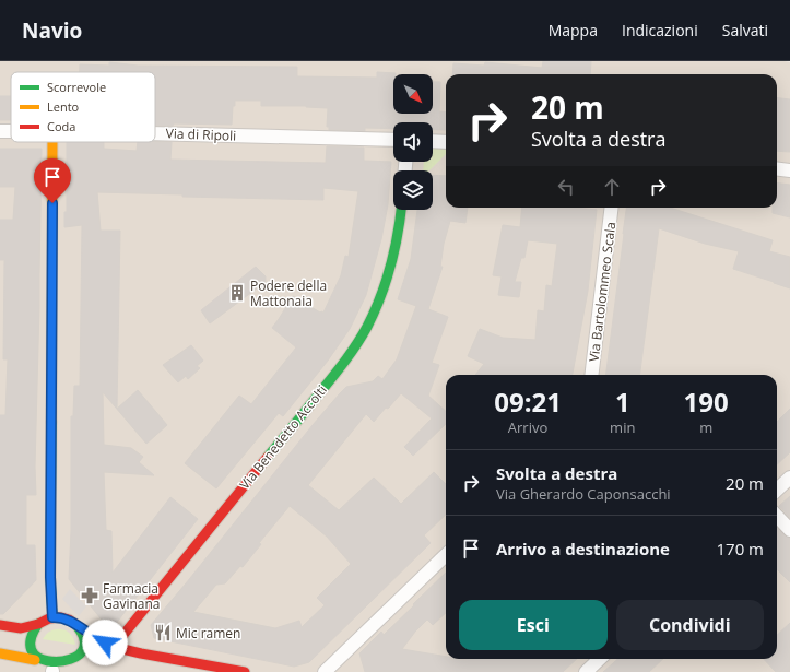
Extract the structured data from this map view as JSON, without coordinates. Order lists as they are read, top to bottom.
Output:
{
  "streets": {
    "street": ["Via di Ripoli", "Via Bartolommeo Scala", "Via Benedetto Accolti"]
  },
  "places": {
    "building": ["Podere della Mattonaia"],
    "pharmacy": ["Farmacia Gavinana"],
    "restaurant": ["Mic ramen"]
  },
  "legend": ["Scorrevole", "Lento", "Coda"],
  "north": "bottom right",
  "page": {
    "header": "Navio",
    "nav": ["Mappa", "Indicazioni", "Salvati"],
    "turn": ["20 m", "Svolta a destra"],
    "eta": [
      "09:21",
      "Arrivo",
      "1",
      "min",
      "190",
      "m"
    ],
    "list": [
      {
        "name": "Svolta a destra",
        "note": "Via Gherardo Caponsacchi",
        "value": "20 m"
      },
      {
        "name": "Arrivo a destinazione",
        "value": "170 m"
      }
    ],
    "buttons": ["Esci", "Condividi"]
  }
}
